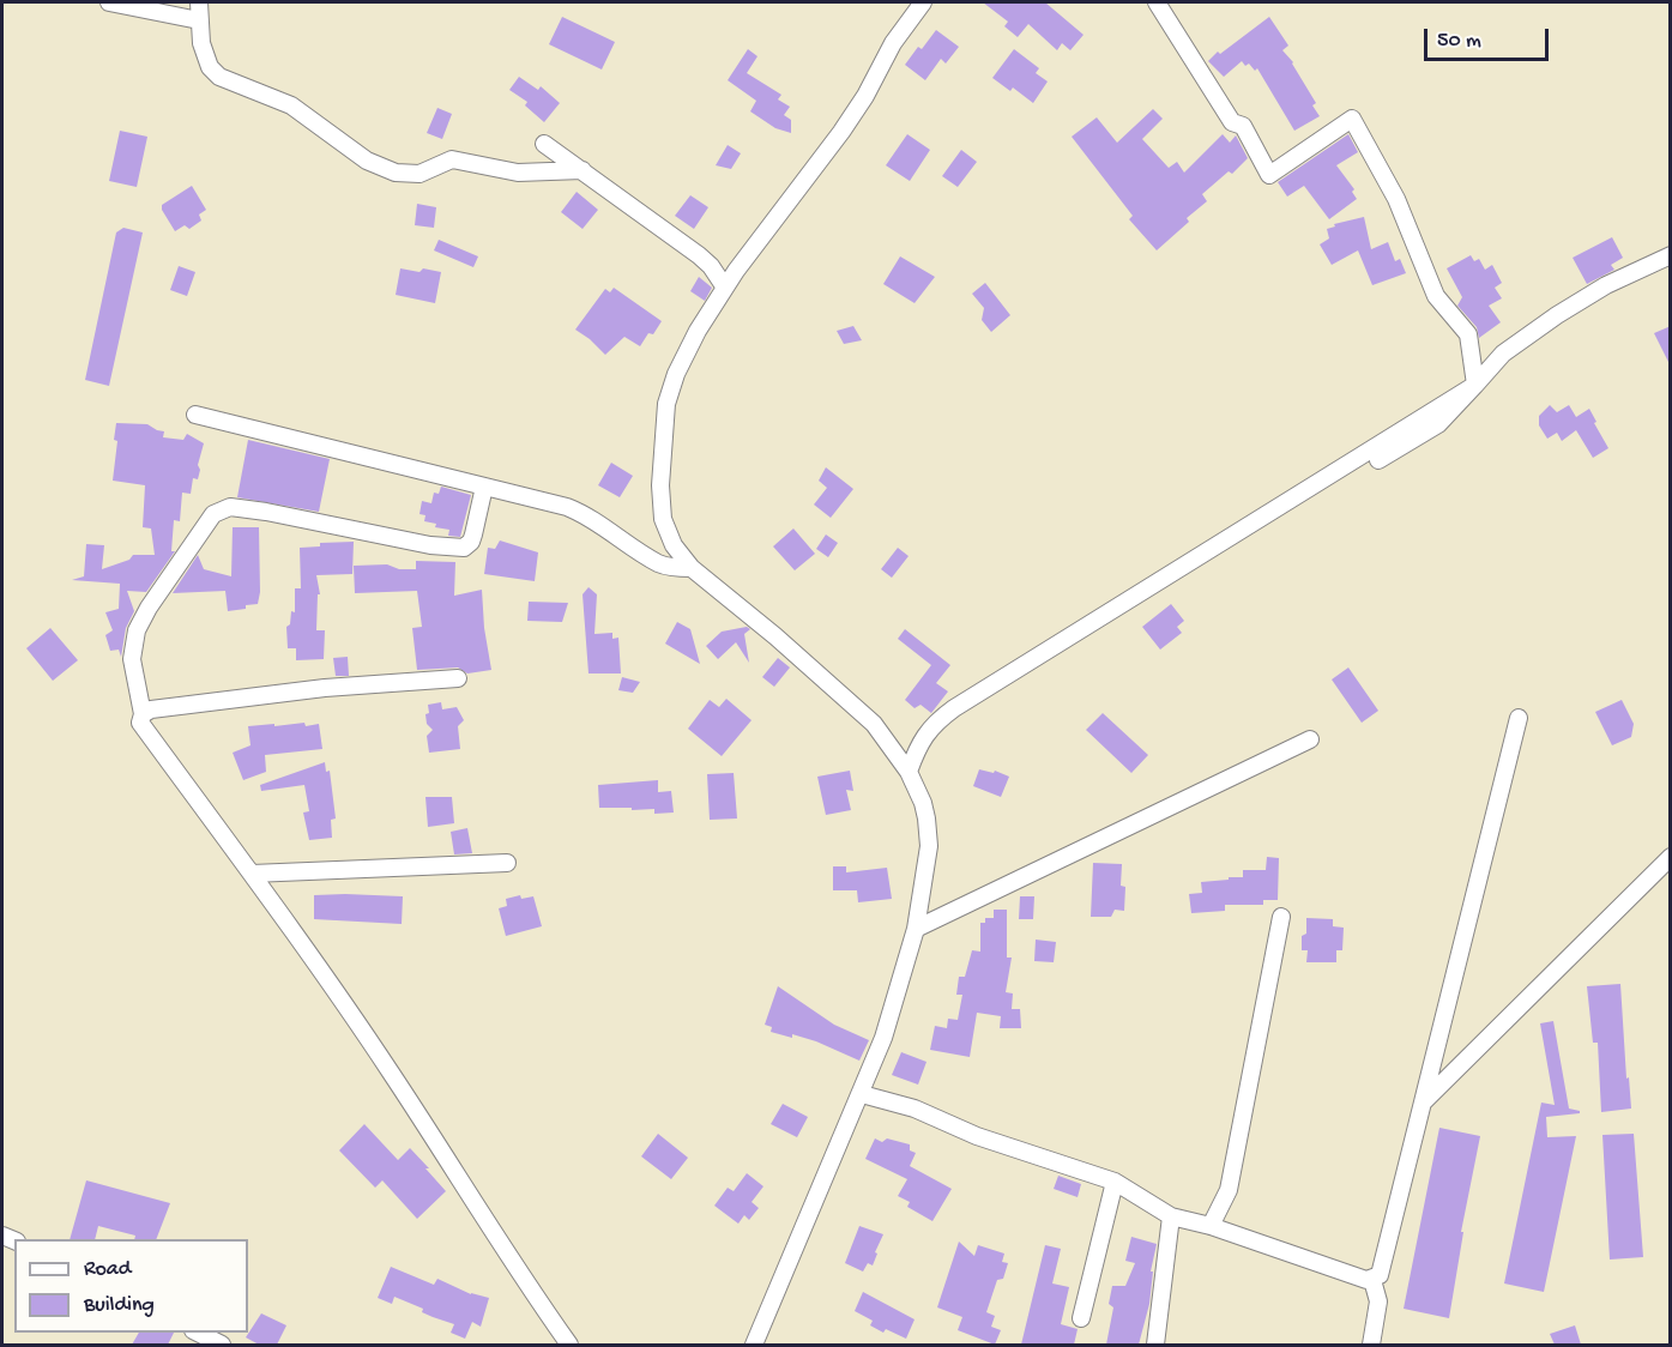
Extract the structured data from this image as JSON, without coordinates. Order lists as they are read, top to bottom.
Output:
{
  "legend": ["Road", "Building"],
  "scale_bar": "50 m"
}
